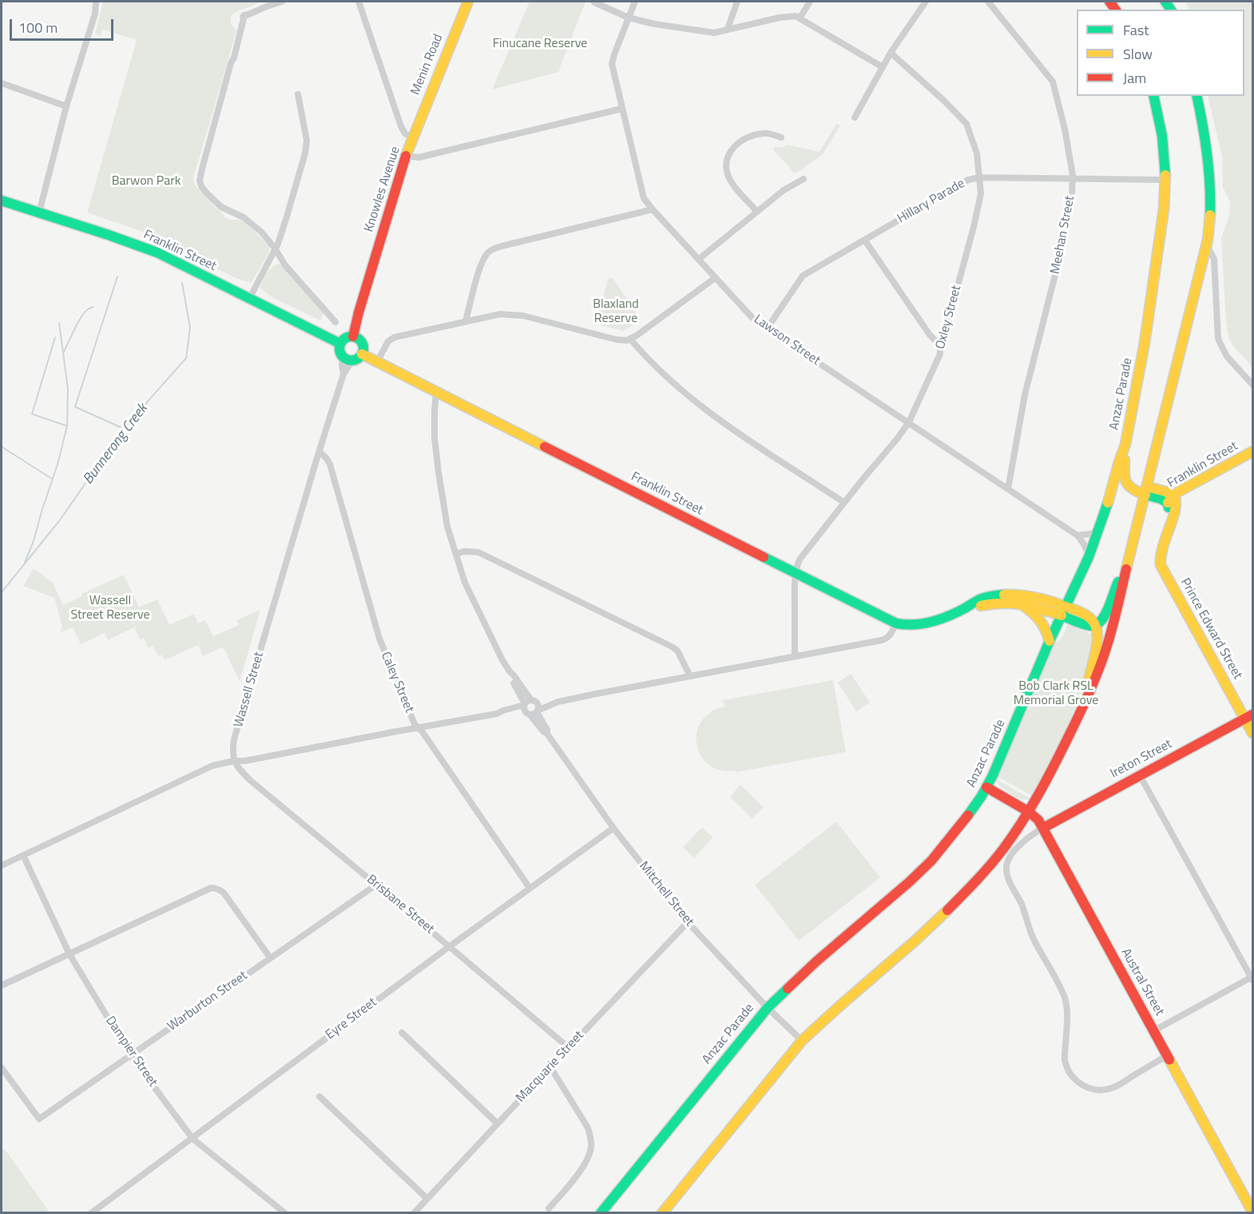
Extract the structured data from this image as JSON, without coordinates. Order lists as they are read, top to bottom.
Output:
{
  "streets": {
    "main road": [
      "Menin Road",
      "Knowles Avenue",
      "Franklin Street",
      "Anzac Parade",
      "Prince Edward Street",
      "Ireton Street",
      "Austral Street"
    ],
    "street": [
      "Hillary Parade",
      "Meehan Street",
      "Oxley Street",
      "Lawson Street",
      "Caley Street",
      "Wassell Street",
      "Mitchell Street",
      "Brisbane Street",
      "Warburton Street",
      "Eyre Street",
      "Dampier Street",
      "Macquarie Street"
    ]
  },
  "crossings": [
    ["Menin Road", "Knowles Avenue"],
    ["Knowles Avenue", "Franklin Street"],
    ["Knowles Avenue", "Wassell Street"],
    ["Hillary Parade", "Meehan Street"],
    ["Hillary Parade", "Oxley Street"],
    ["Hillary Parade", "Lawson Street"],
    ["Hillary Parade", "Anzac Parade"],
    ["Meehan Street", "Lawson Street"],
    ["Franklin Street", "Oxley Street"],
    ["Franklin Street", "Anzac Parade"],
    ["Franklin Street", "Prince Edward Street"],
    ["Franklin Street", "Wassell Street"],
    ["Franklin Street", "Mitchell Street"],
    ["Oxley Street", "Lawson Street"],
    ["Lawson Street", "Anzac Parade"],
    ["Anzac Parade", "Mitchell Street"],
    ["Anzac Parade", "Austral Street"],
    ["Prince Edward Street", "Ireton Street"],
    ["Caley Street", "Wassell Street"],
    ["Caley Street", "Eyre Street"],
    ["Wassell Street", "Brisbane Street"],
    ["Ireton Street", "Austral Street"],
    ["Mitchell Street", "Eyre Street"],
    ["Mitchell Street", "Macquarie Street"],
    ["Brisbane Street", "Warburton Street"],
    ["Brisbane Street", "Eyre Street"],
    ["Brisbane Street", "Macquarie Street"],
    ["Warburton Street", "Dampier Street"],
    ["Eyre Street", "Dampier Street"]
  ],
  "water": ["Bunnerong Creek"],
  "parks": [
    "Finucane Reserve",
    "Barwon Park",
    "Blaxland Reserve",
    "Wassell Street Reserve",
    "Bob Clark RSL Memorial Grove"
  ],
  "legend": ["Fast", "Slow", "Jam"],
  "scale_bar": "100 m"
}
